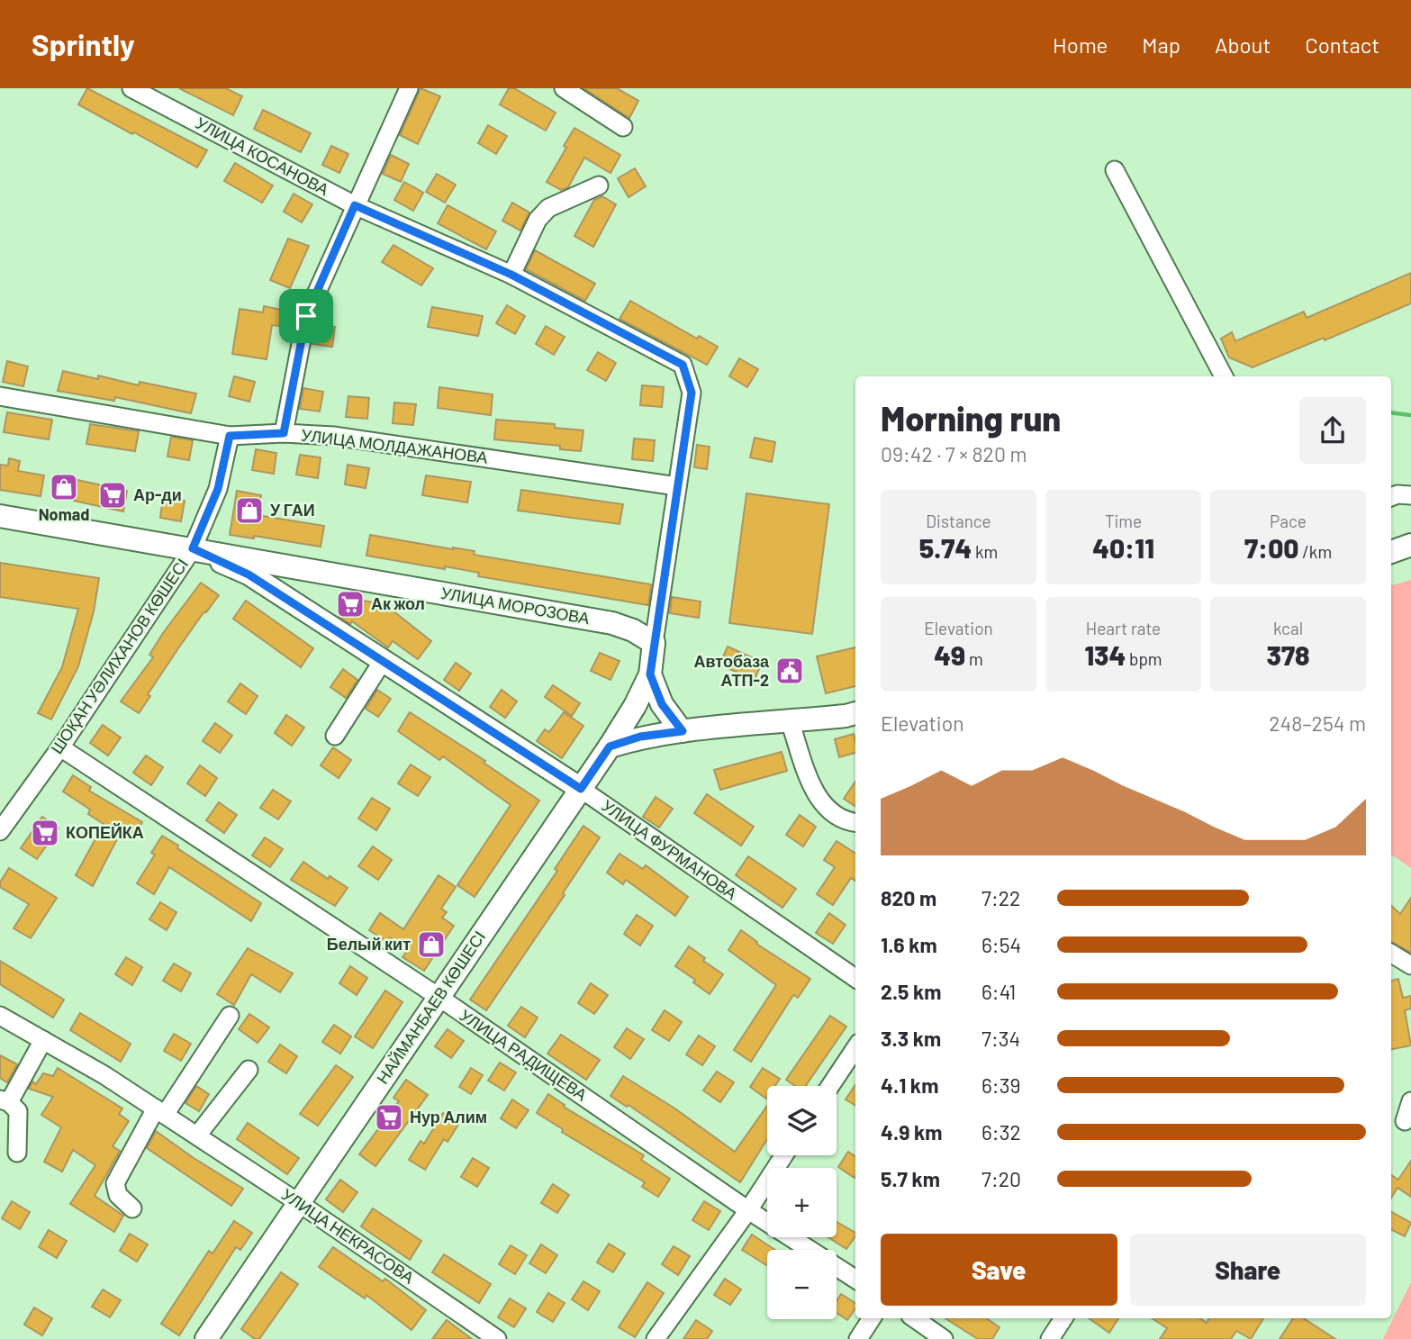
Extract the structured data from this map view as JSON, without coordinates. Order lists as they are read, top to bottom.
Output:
{
  "streets": {
    "main road": ["УЛИЦА МОРОЗОВА", "УЛИЦА ФУРМАНОВА", "НАЙМАНБАЕВ КӨШЕСІ"],
    "street": [
      "УЛИЦА КОСАНОВА",
      "УЛИЦА МОЛДАЖАНОВА",
      "ШОҚАН УӘЛИХАНОВ КӨШЕСІ",
      "УЛИЦА РАДИЩЕВА",
      "УЛИЦА НЕКРАСОВА"
    ]
  },
  "crossings": [
    ["УЛИЦА КОСАНОВА", "УЛИЦА МОЛДАЖАНОВА"],
    ["УЛИЦА КОСАНОВА", "УЛИЦА МОРОЗОВА"],
    ["УЛИЦА МОЛДАЖАНОВА", "ШОҚАН УӘЛИХАНОВ КӨШЕСІ"],
    ["УЛИЦА МОРОЗОВА", "ШОҚАН УӘЛИХАНОВ КӨШЕСІ"],
    ["УЛИЦА МОРОЗОВА", "УЛИЦА ФУРМАНОВА"],
    ["ШОҚАН УӘЛИХАНОВ КӨШЕСІ", "УЛИЦА ФУРМАНОВА"],
    ["ШОҚАН УӘЛИХАНОВ КӨШЕСІ", "УЛИЦА РАДИЩЕВА"],
    ["УЛИЦА ФУРМАНОВА", "НАЙМАНБАЕВ КӨШЕСІ"],
    ["НАЙМАНБАЕВ КӨШЕСІ", "УЛИЦА РАДИЩЕВА"],
    ["НАЙМАНБАЕВ КӨШЕСІ", "УЛИЦА НЕКРАСОВА"]
  ],
  "places": {
    "shop": ["Nomad", "У ГАИ", "Белый кит"],
    "supermarket": [
      "Ар-ди",
      "Ак жол",
      "КОПЕЙКА",
      "Нур Алим"
    ],
    "public building": ["Автобаза АТП-2"]
  },
  "page": {
    "header": "Sprintly",
    "nav": [
      "Home",
      "Map",
      "About",
      "Contact"
    ],
    "heading": ["Morning run", "09:42 · 7 × 820 m"],
    "stats": [
      ["Distance", "5.74 km"],
      ["Time", "40:11"],
      ["Pace", "7:00 /km"],
      ["Elevation", "49 m"],
      ["Heart rate", "134 bpm"],
      ["kcal", "378"]
    ],
    "chart": ["Elevation", "248–254 m"],
    "list": [
      {
        "name": "820 m",
        "note": "7:22"
      },
      {
        "name": "1.6 km",
        "note": "6:54"
      },
      {
        "name": "2.5 km",
        "note": "6:41"
      },
      {
        "name": "3.3 km",
        "note": "7:34"
      },
      {
        "name": "4.1 km",
        "note": "6:39"
      },
      {
        "name": "4.9 km",
        "note": "6:32"
      },
      {
        "name": "5.7 km",
        "note": "7:20"
      }
    ],
    "map_buttons": ["+", "−"],
    "buttons": ["Save", "Share"]
  }
}
